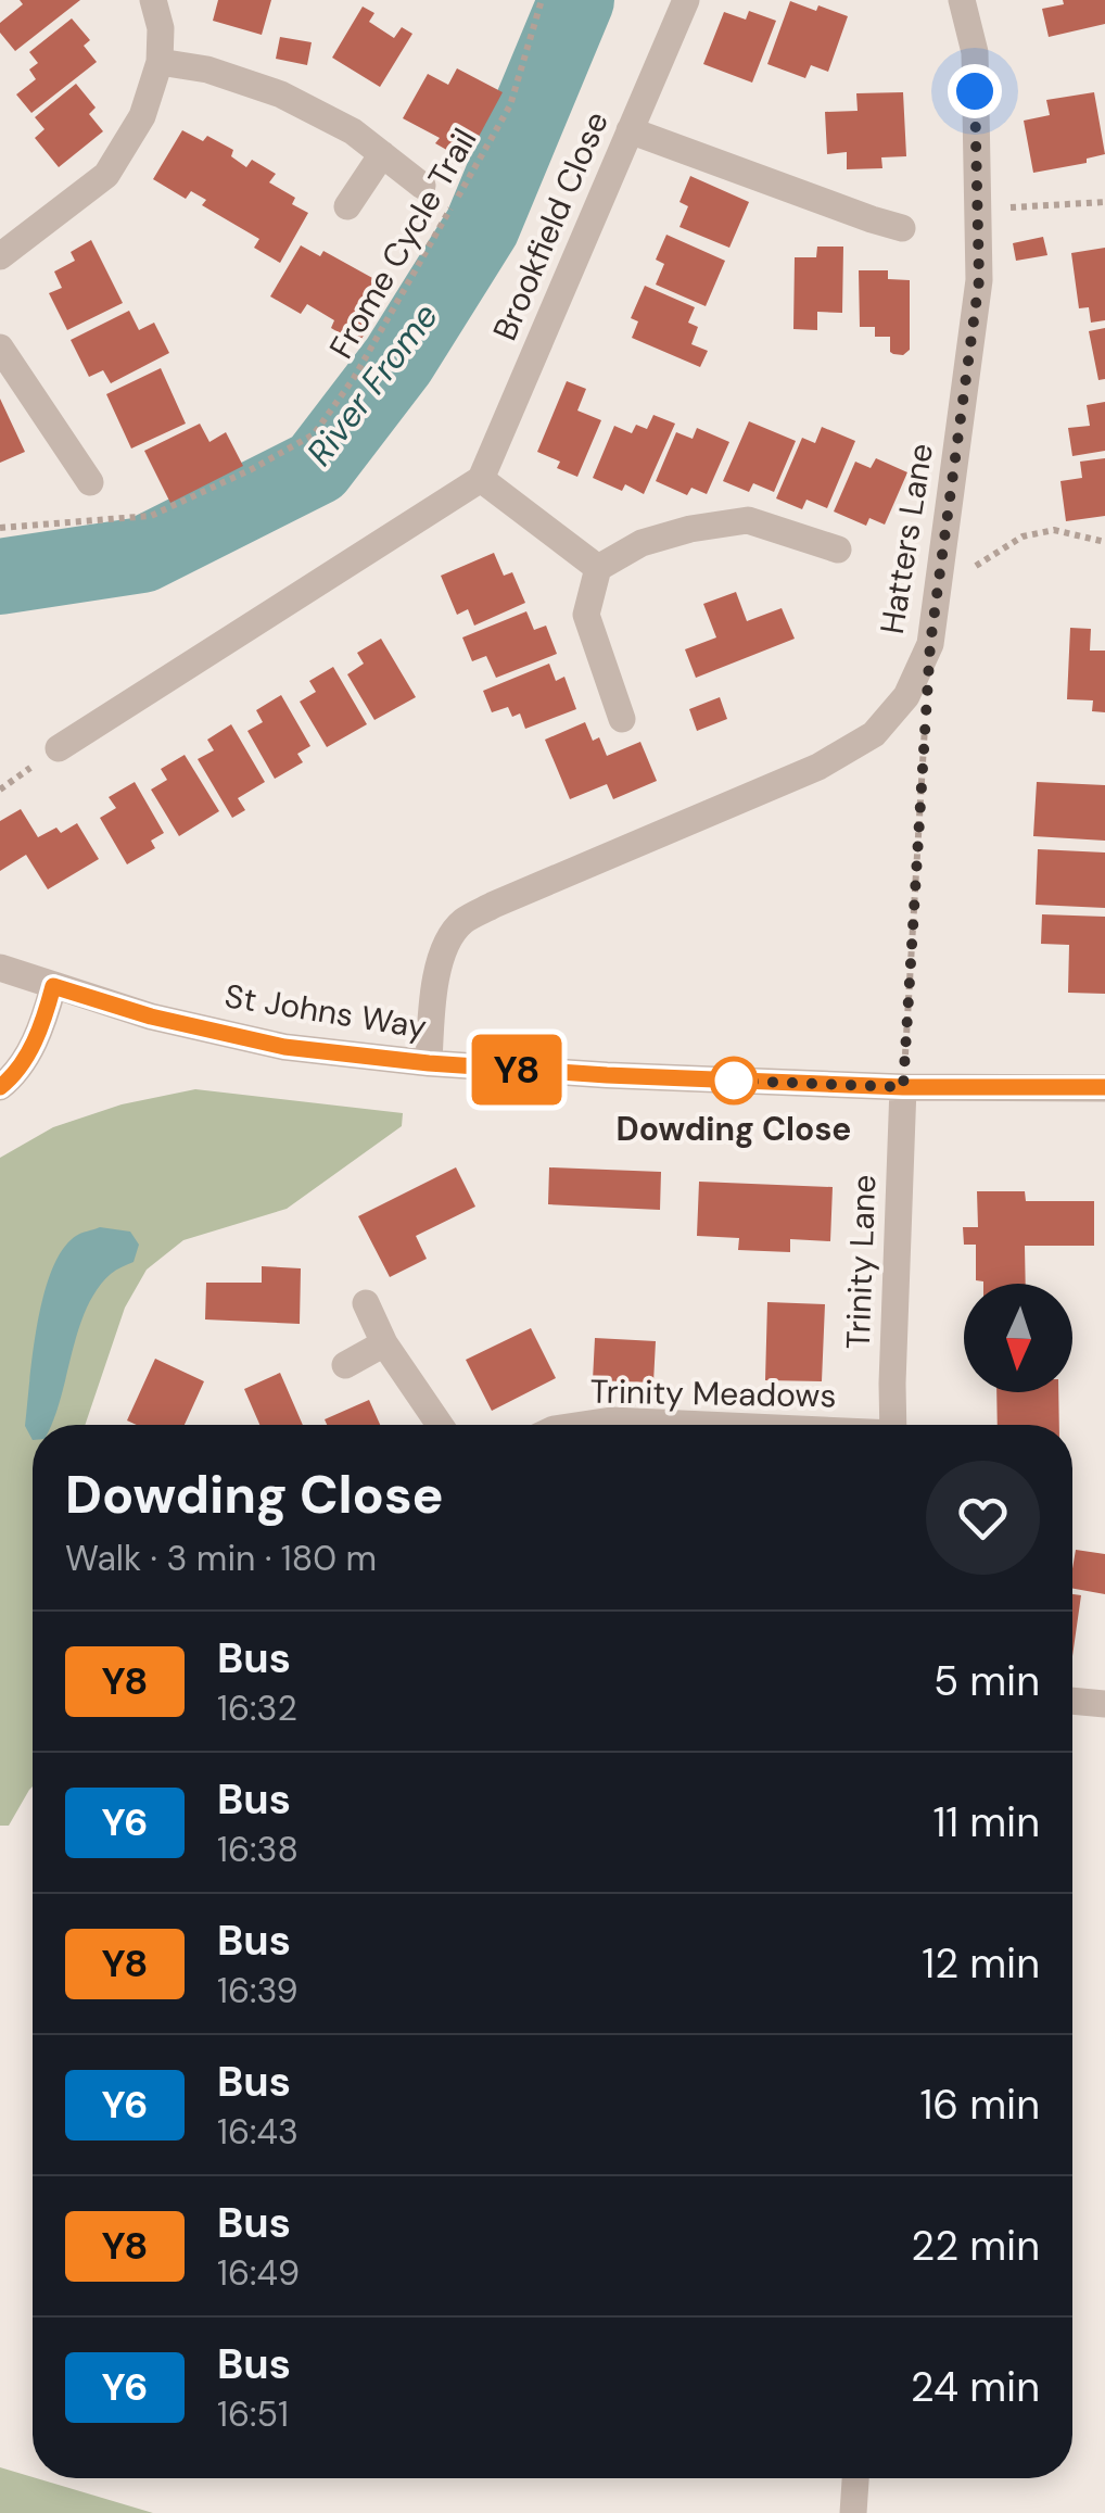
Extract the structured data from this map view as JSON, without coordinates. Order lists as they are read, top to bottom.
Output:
{
  "streets": {
    "street": [
      "Brookfield Close",
      "Hatters Lane",
      "St Johns Way",
      "Trinity Lane",
      "Trinity Meadows"
    ],
    "path": ["Frome Cycle Trail"]
  },
  "crossings": [
    ["Hatters Lane", "St Johns Way"],
    ["St Johns Way", "Trinity Lane"]
  ],
  "water": ["River Frome"],
  "places": ["Dowding Close"],
  "lines": ["bus line Y8"],
  "north": "bottom",
  "page": {
    "on_map": "Y8",
    "heading": ["Dowding Close", "Walk · 3 min · 180 m"],
    "list": [
      {
        "mark": "Y8",
        "name": "Bus",
        "note": "16:32",
        "value": "5 min"
      },
      {
        "mark": "Y6",
        "name": "Bus",
        "note": "16:38",
        "value": "11 min"
      },
      {
        "mark": "Y8",
        "name": "Bus",
        "note": "16:39",
        "value": "12 min"
      },
      {
        "mark": "Y6",
        "name": "Bus",
        "note": "16:43",
        "value": "16 min"
      },
      {
        "mark": "Y8",
        "name": "Bus",
        "note": "16:49",
        "value": "22 min"
      },
      {
        "mark": "Y6",
        "name": "Bus",
        "note": "16:51",
        "value": "24 min"
      }
    ]
  }
}
